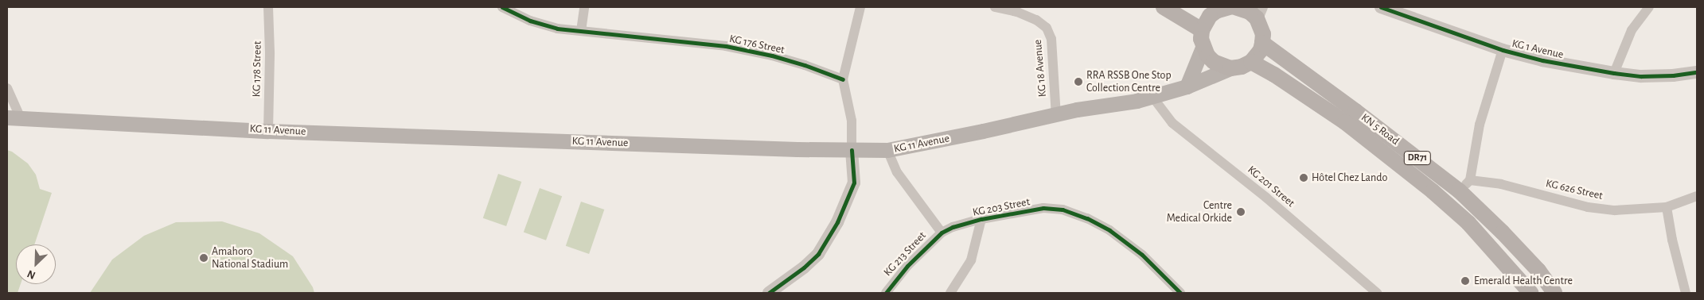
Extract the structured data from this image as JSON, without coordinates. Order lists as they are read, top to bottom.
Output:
{
  "streets": {
    "main road": ["KN 5 Road", "KG 11 Avenue", "DR71"],
    "street": [
      "KG 176 Street",
      "KG 1 Avenue",
      "KG 18 Avenue",
      "KG 178 Street",
      "KG 201 Street",
      "KG 626 Street",
      "KG 203 Street",
      "KG 213 Street"
    ]
  },
  "crossings": [
    ["KG 18 Avenue", "KG 11 Avenue"],
    ["KG 178 Street", "KG 11 Avenue"],
    ["KN 5 Road", "KG 11 Avenue"],
    ["KN 5 Road", "KG 626 Street"],
    ["KG 11 Avenue", "KG 201 Street"],
    ["KG 203 Street", "KG 213 Street"]
  ],
  "places": [
    "RRA RSSB One Stop Collection Centre",
    "Hôtel Chez Lando",
    "Centre Medical Orkide",
    "Amahoro National Stadium",
    "Emerald Health Centre"
  ],
  "north": "bottom left"
}
